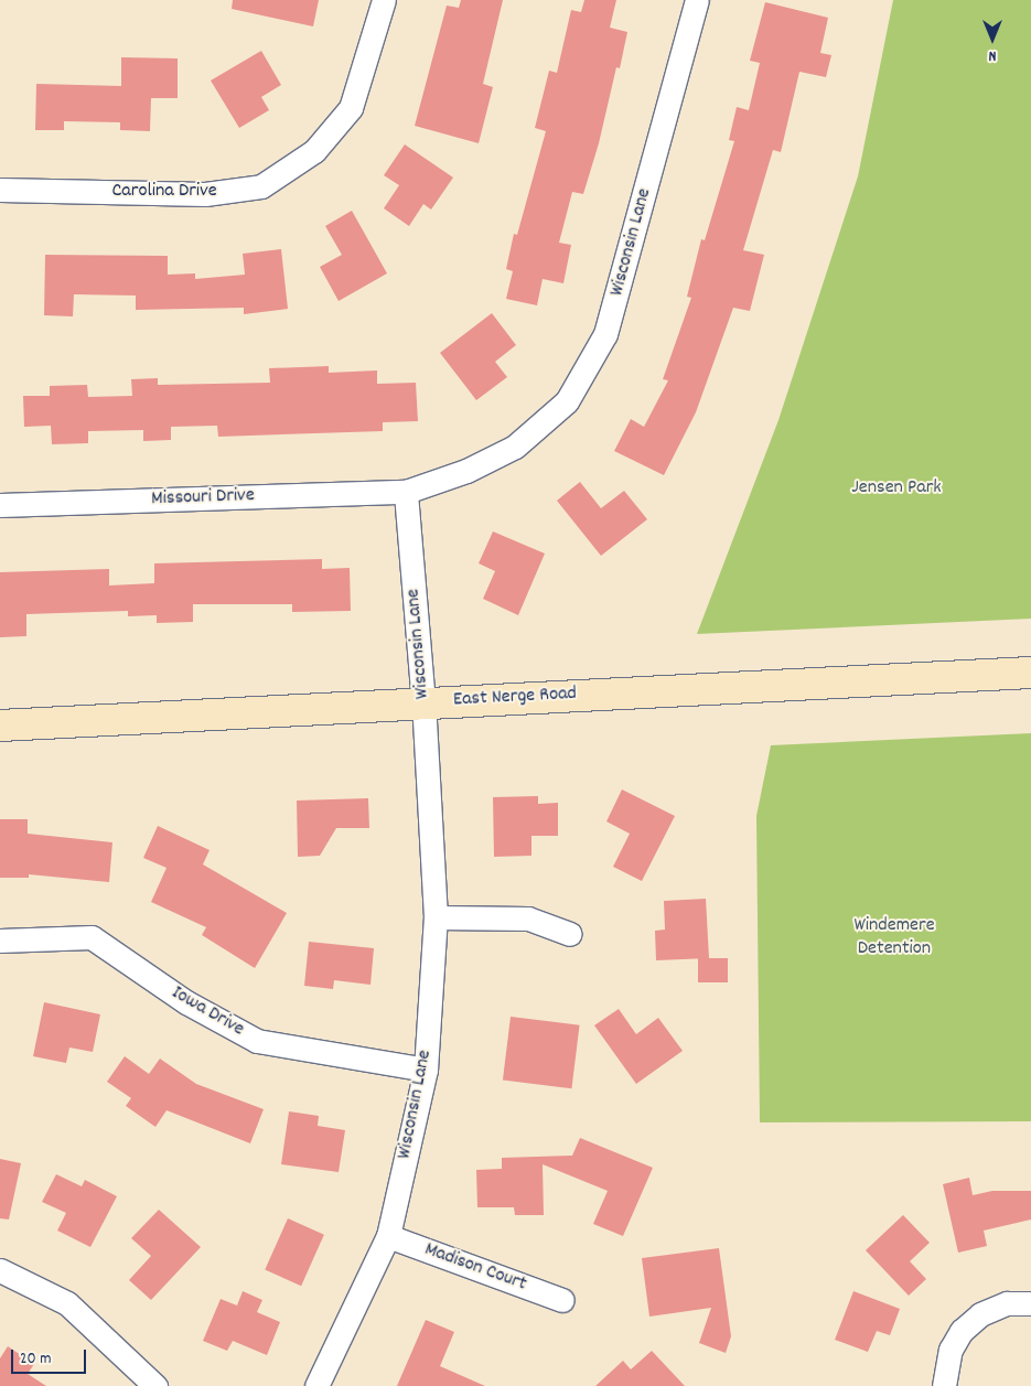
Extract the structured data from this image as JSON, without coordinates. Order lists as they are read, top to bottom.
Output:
{
  "streets": {
    "main road": ["East Nerge Road"],
    "street": [
      "Carolina Drive",
      "Wisconsin Lane",
      "Missouri Drive",
      "Iowa Drive",
      "Madison Court"
    ]
  },
  "crossings": [
    ["Wisconsin Lane", "Missouri Drive"],
    ["Wisconsin Lane", "East Nerge Road"],
    ["Wisconsin Lane", "Iowa Drive"],
    ["Wisconsin Lane", "Madison Court"]
  ],
  "parks": ["Jensen Park", "Windemere Detention"],
  "scale_bar": "20 m",
  "north": "bottom"
}
